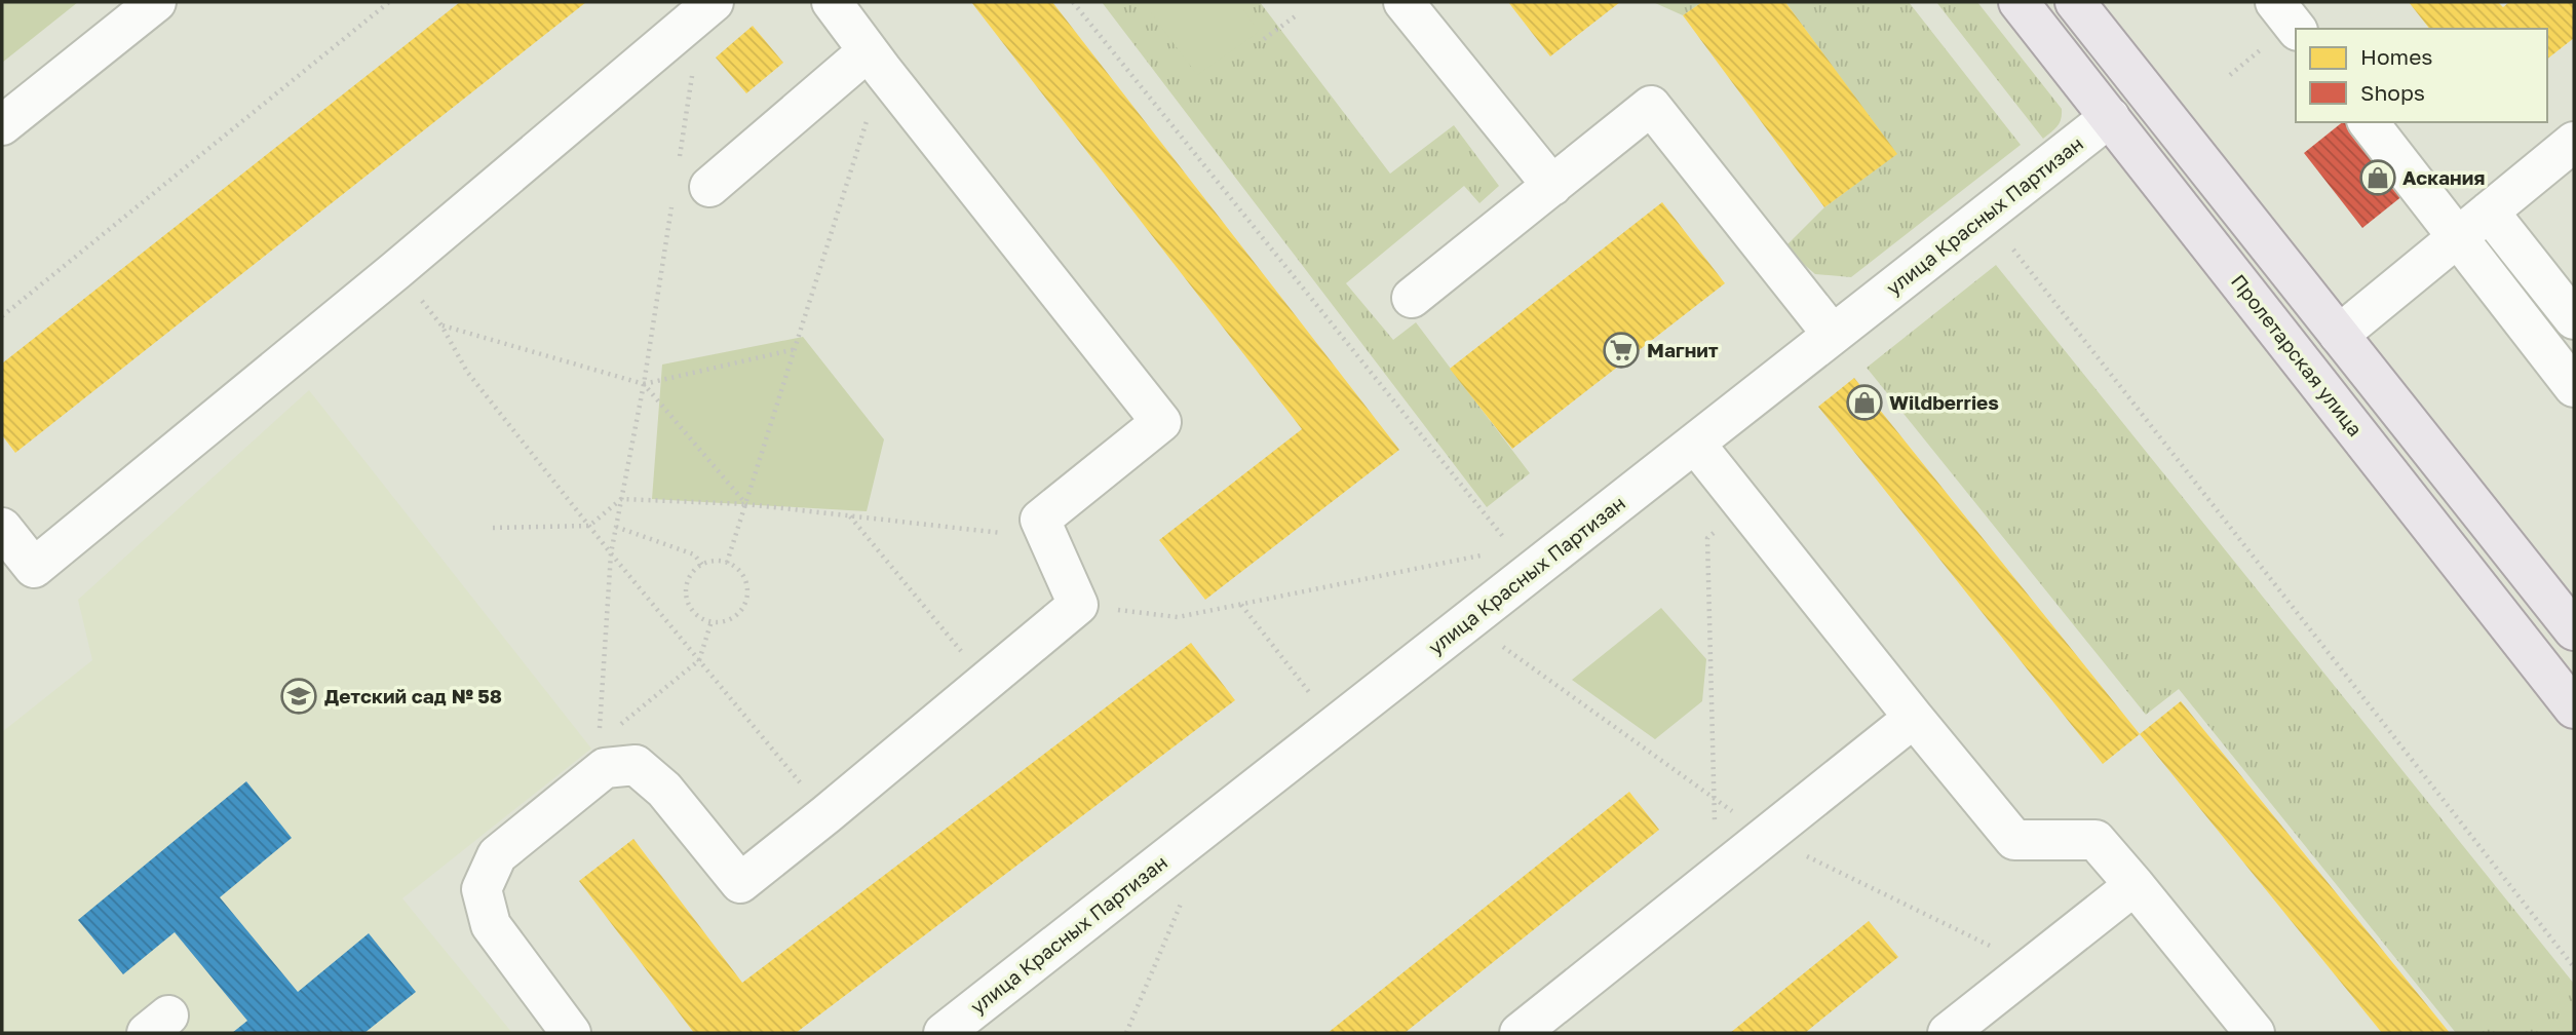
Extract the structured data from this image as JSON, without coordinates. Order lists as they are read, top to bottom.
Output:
{
  "streets": {
    "main road": ["Пролетарская улица"],
    "street": ["улица Красных Партизан"]
  },
  "crossings": [
    ["улица Красных Партизан", "Пролетарская улица"]
  ],
  "places": {
    "shop": ["Аскания", "Wildberries"],
    "supermarket": ["Магнит"],
    "school or university": ["Детский сад № 58"]
  },
  "legend": ["Homes", "Shops"]
}
